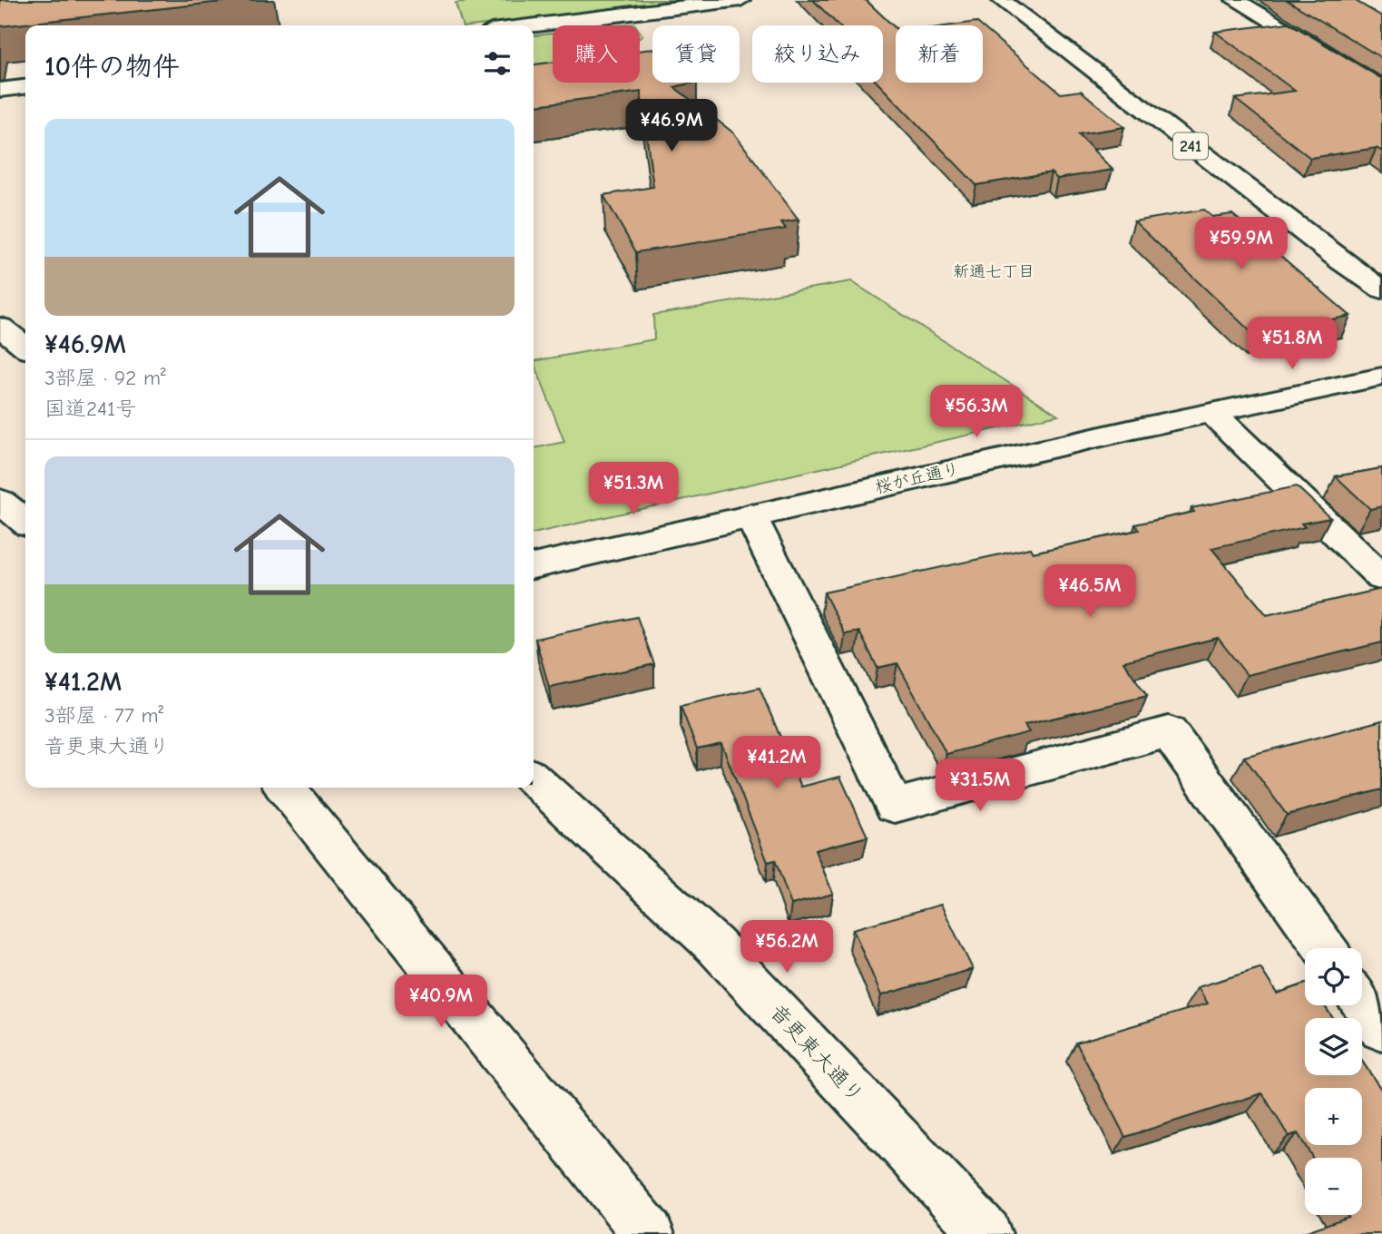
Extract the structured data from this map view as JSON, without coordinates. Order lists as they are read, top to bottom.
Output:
{
  "streets": {
    "main road": ["241", "桜が丘通り", "音更東大通り"]
  },
  "districts": ["新通七丁目"],
  "page": {
    "chip": [
      "購入",
      "賃貸",
      "絞り込み",
      "新着"
    ],
    "heading": "10件の物件",
    "price": [
      "¥46.9M",
      "¥59.9M",
      "¥51.8M",
      "¥56.3M",
      "¥51.3M",
      "¥46.5M",
      "¥41.2M",
      "¥31.5M",
      "¥56.2M",
      "¥40.9M"
    ],
    "list": [
      {
        "name": "¥46.9M",
        "note": "3部屋 · 92 m² · 国道241号"
      },
      {
        "name": "¥41.2M",
        "note": "3部屋 · 77 m² · 音更東大通り"
      }
    ],
    "map_buttons": ["+", "−"]
  }
}
